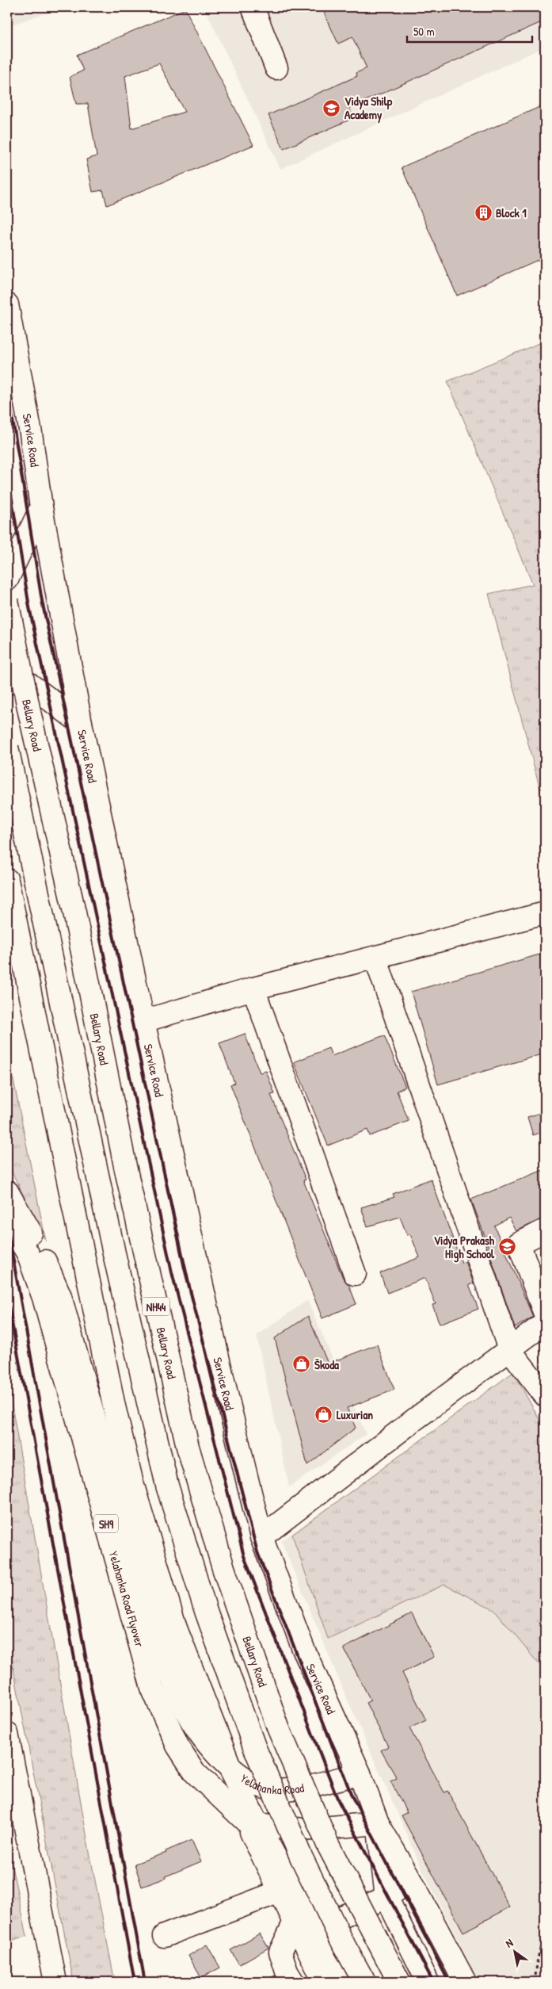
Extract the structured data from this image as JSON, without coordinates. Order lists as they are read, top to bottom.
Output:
{
  "streets": {
    "main road": [
      "Service Road",
      "Bellary Road",
      "NH44",
      "SH9",
      "Yelahanka Road Flyover",
      "Yelahanka Road"
    ]
  },
  "crossings": [
    ["Service Road", "Yelahanka Road"],
    ["Yelahanka Road Flyover", "Yelahanka Road"]
  ],
  "places": {
    "school or university": ["Vidya Shilp Academy", "Vidya Prakash High School"],
    "building": ["Block 1"],
    "shop": ["Škoda", "Luxurian"]
  },
  "scale_bar": "50 m",
  "north": "top left"
}
